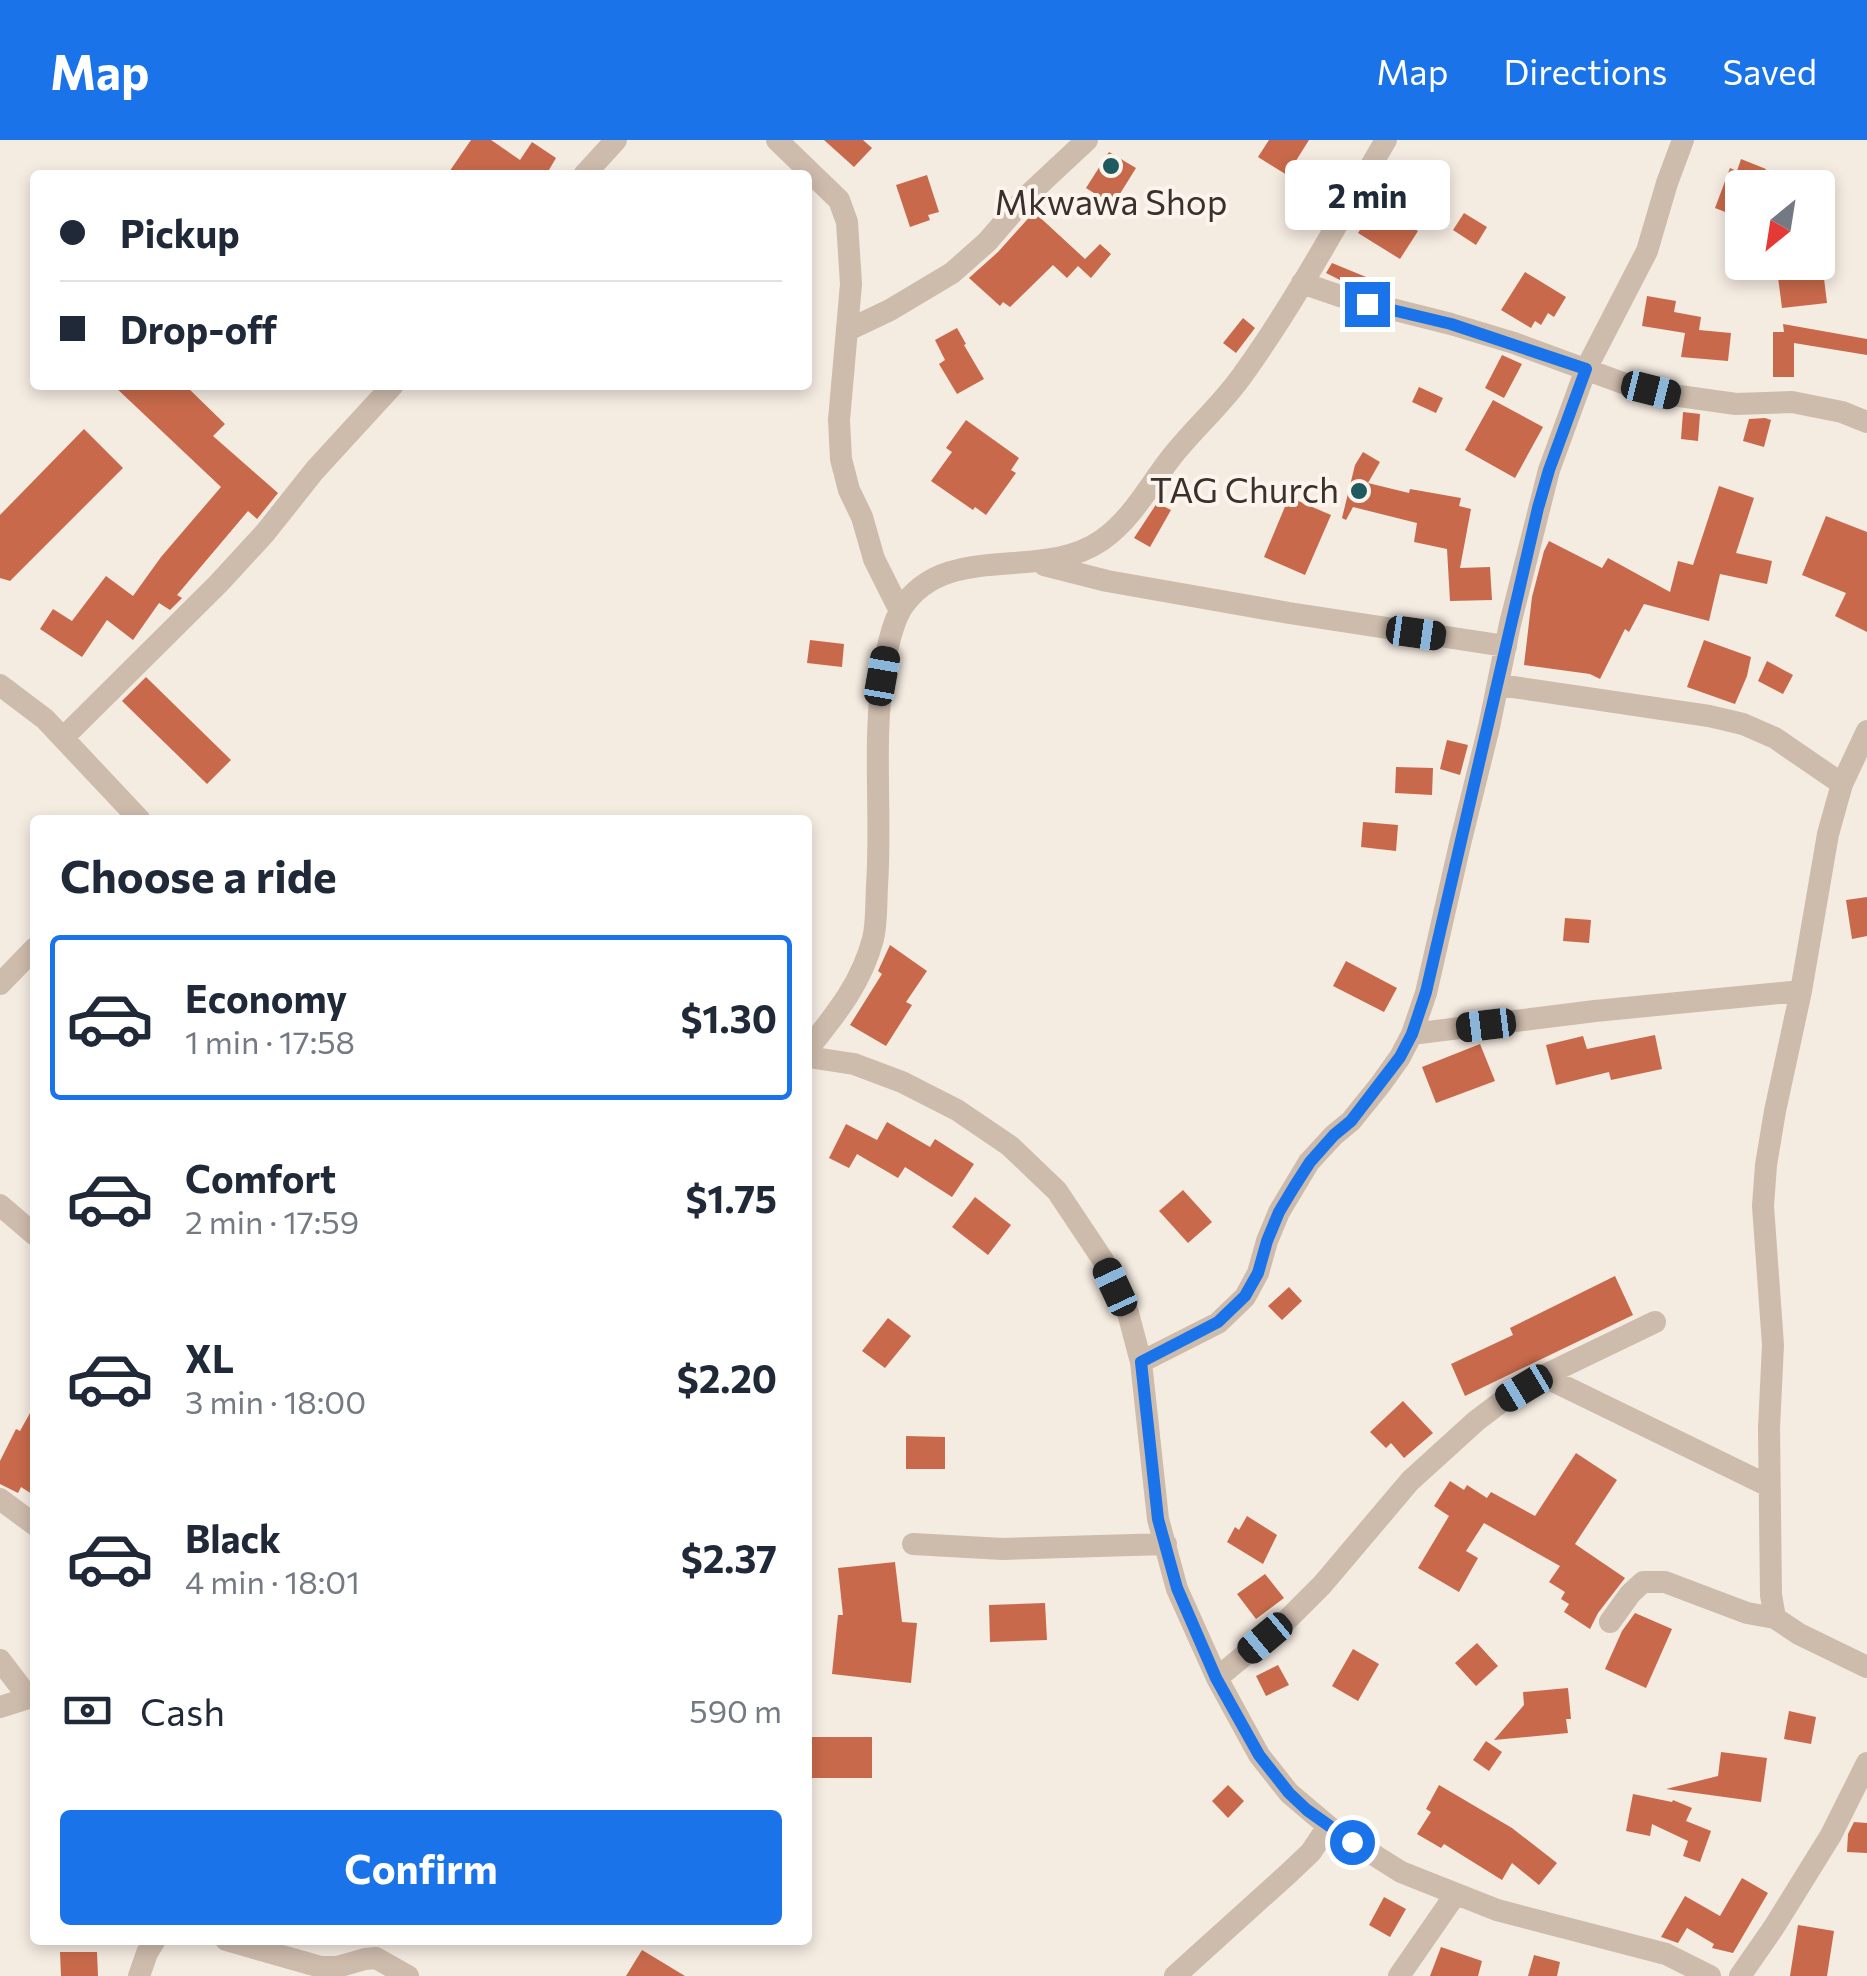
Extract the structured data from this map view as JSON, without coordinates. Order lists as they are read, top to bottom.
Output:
{
  "places": ["Mkwawa Shop", "TAG Church"],
  "north": "bottom left",
  "page": {
    "header": "Map",
    "nav": ["Map", "Directions", "Saved"],
    "bubble": "2 min",
    "banner": ["Pickup", "Drop-off"],
    "heading": "Choose a ride",
    "list": [
      {
        "name": "Economy",
        "note": "1 min · 17:58",
        "value": "$1.30"
      },
      {
        "name": "Comfort",
        "note": "2 min · 17:59",
        "value": "$1.75"
      },
      {
        "name": "XL",
        "note": "3 min · 18:00",
        "value": "$2.20"
      },
      {
        "name": "Black",
        "note": "4 min · 18:01",
        "value": "$2.37"
      }
    ],
    "pay": ["Cash", "590 m"],
    "buttons": "Confirm"
  }
}
